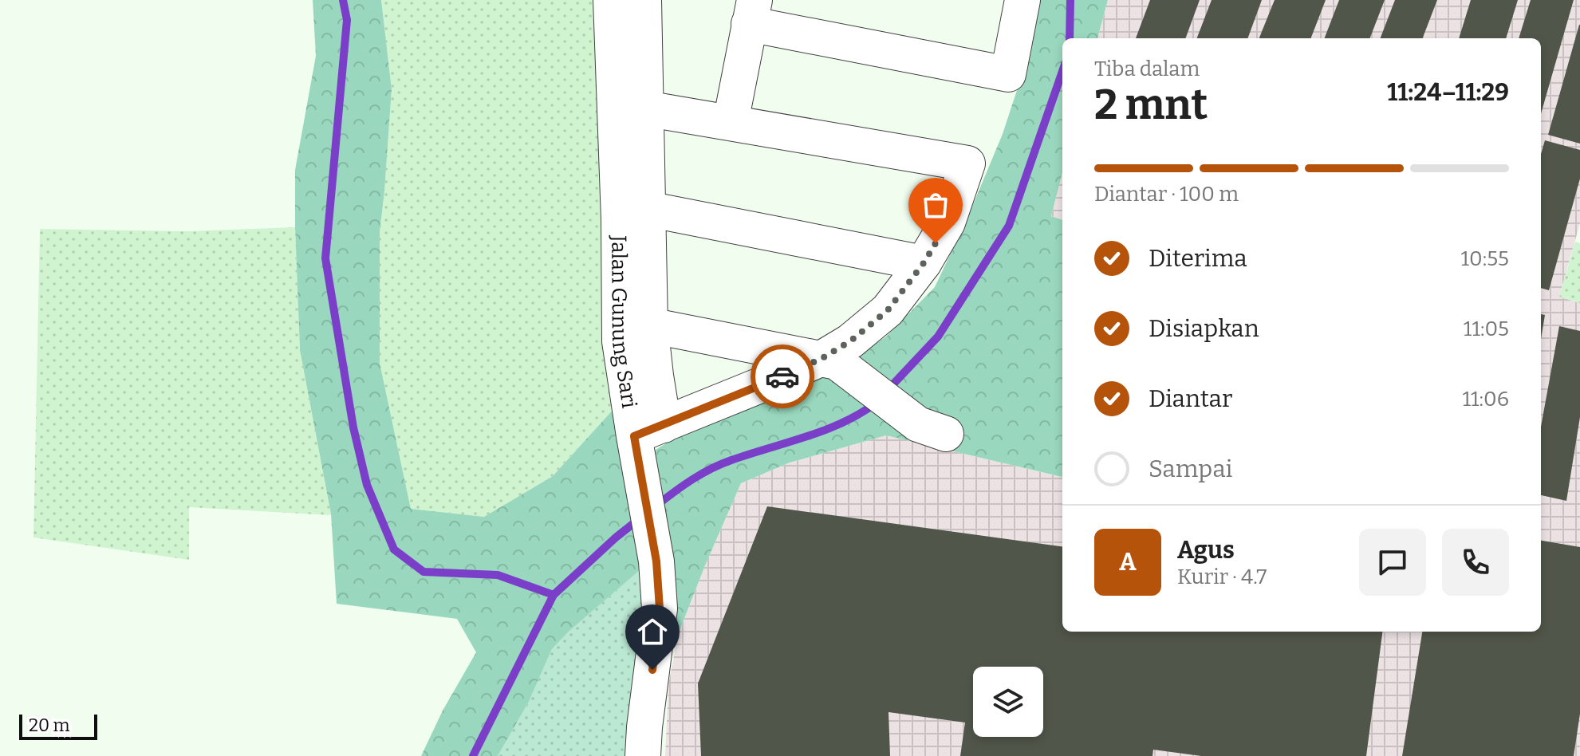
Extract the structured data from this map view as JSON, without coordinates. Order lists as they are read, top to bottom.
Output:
{
  "streets": {
    "street": ["Jalan Gunung Sari"]
  },
  "scale_bar": "20 m",
  "page": {
    "heading": ["2 mnt", "Tiba dalam", "11:24–11:29"],
    "panel": ["Agus", "Kurir · 4.7"],
    "bar": "Diantar · 100 m",
    "list": [
      ["Diterima", "10:55"],
      ["Disiapkan", "11:05"],
      ["Diantar", "11:06"],
      "Sampai"
    ],
    "round": "A",
    "scale": "20 m"
  }
}
